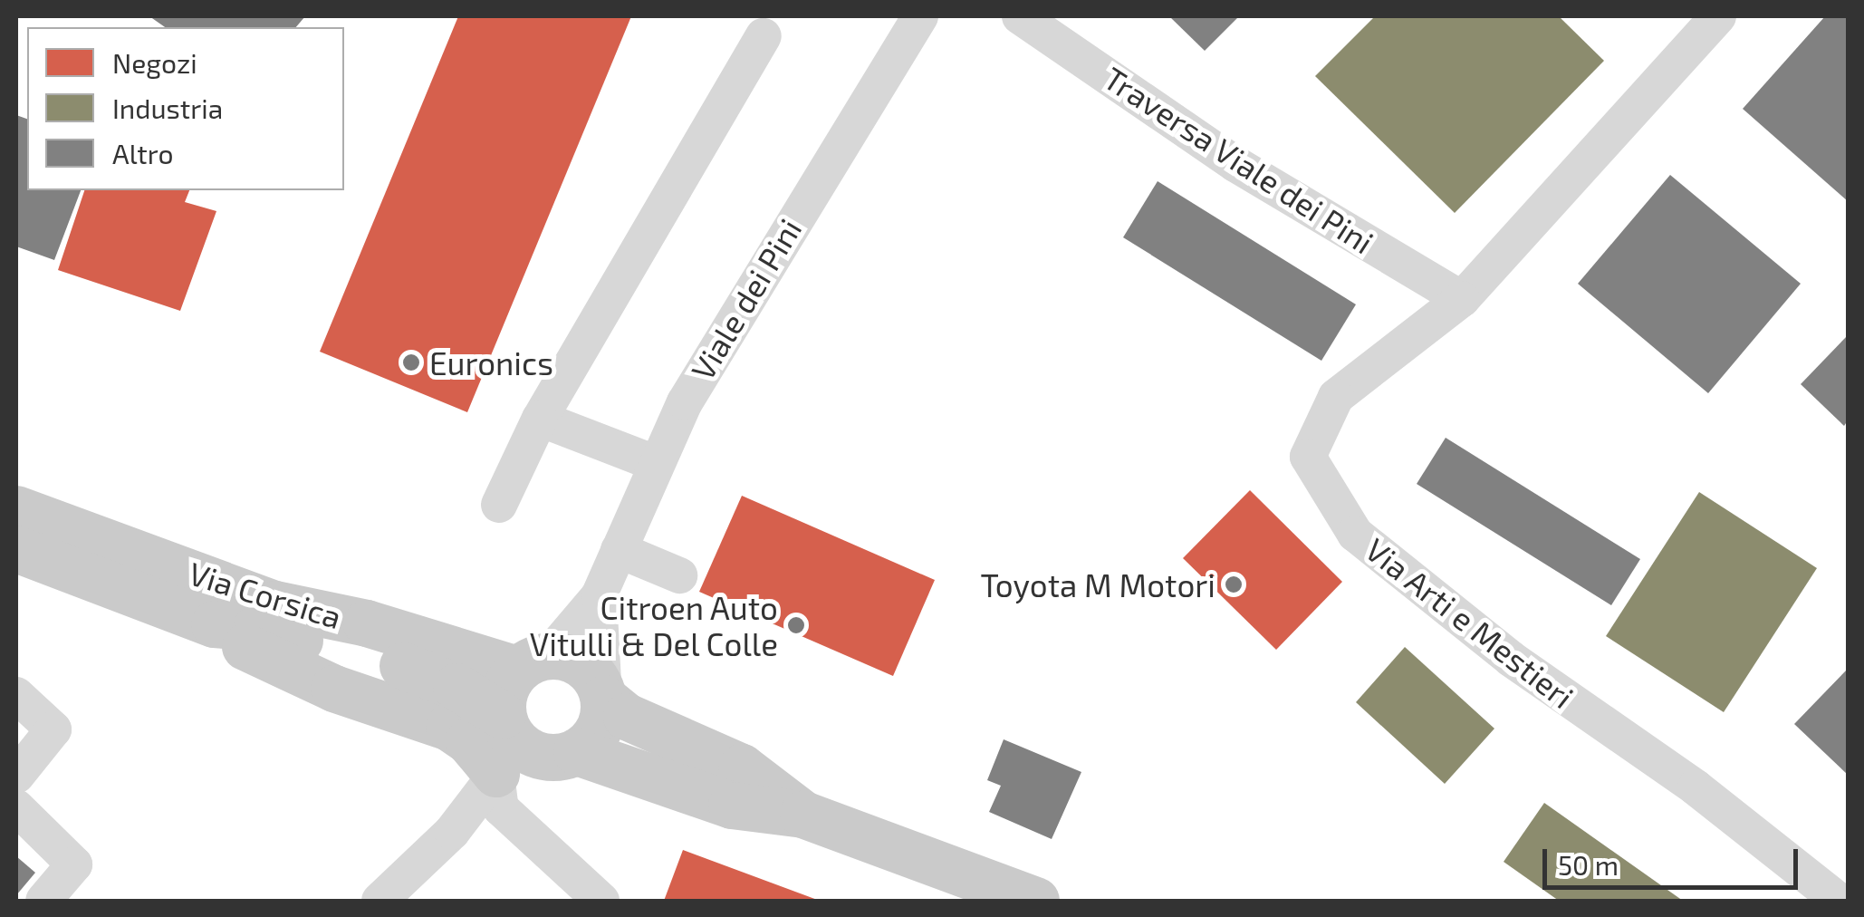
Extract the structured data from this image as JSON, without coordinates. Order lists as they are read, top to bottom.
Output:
{
  "streets": {
    "main road": ["Via Corsica"],
    "street": ["Traversa Viale dei Pini", "Viale dei Pini", "Via Arti e Mestieri"]
  },
  "crossings": [
    ["Traversa Viale dei Pini", "Via Arti e Mestieri"],
    ["Viale dei Pini", "Via Corsica"]
  ],
  "places": ["Euronics", "Toyota M Motori", "Citroen Auto Vitulli & Del Colle"],
  "legend": ["Negozi", "Industria", "Altro"],
  "scale_bar": "50 m"
}
